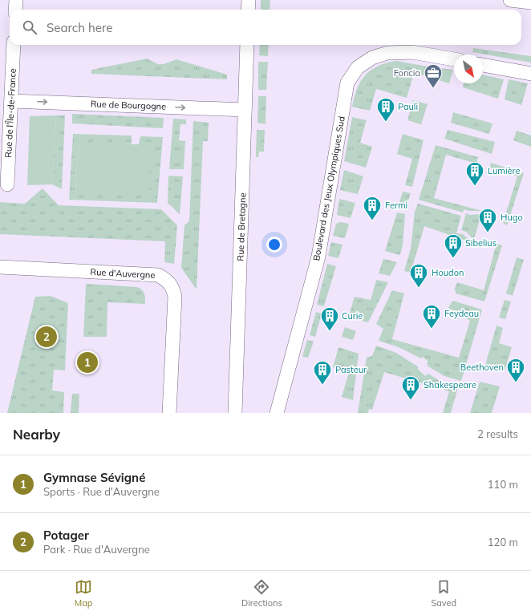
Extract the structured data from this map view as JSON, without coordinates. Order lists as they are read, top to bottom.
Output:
{
  "streets": {
    "street": [
      "Rue de Bourgogne",
      "Rue de l'Île-de-France",
      "Boulevard des Jeux Olympiques Sud",
      "Rue de Bretagne",
      "Rue d'Auvergne"
    ]
  },
  "crossings": [
    ["Rue de Bourgogne", "Rue de l'Île-de-France"],
    ["Rue de Bourgogne", "Rue de Bretagne"]
  ],
  "one_way": ["Rue de Bourgogne"],
  "places": {
    "office": ["Foncia"],
    "building": [
      "Pauli",
      "Lumière",
      "Fermi",
      "Hugo",
      "Sibelius",
      "Houdon",
      "Feydeau",
      "Curie",
      "Beethoven",
      "Pasteur",
      "Shakespeare"
    ]
  },
  "north": "bottom right",
  "page": {
    "search": "Search here",
    "pins": ["2", "1"],
    "heading": ["Nearby", "2 results"],
    "list": [
      {
        "mark": "1",
        "name": "Gymnase Sévigné",
        "note": "Sports · Rue d'Auvergne",
        "value": "110 m"
      },
      {
        "mark": "2",
        "name": "Potager",
        "note": "Park · Rue d'Auvergne",
        "value": "120 m"
      }
    ],
    "nav": ["Map", "Directions", "Saved"]
  }
}
